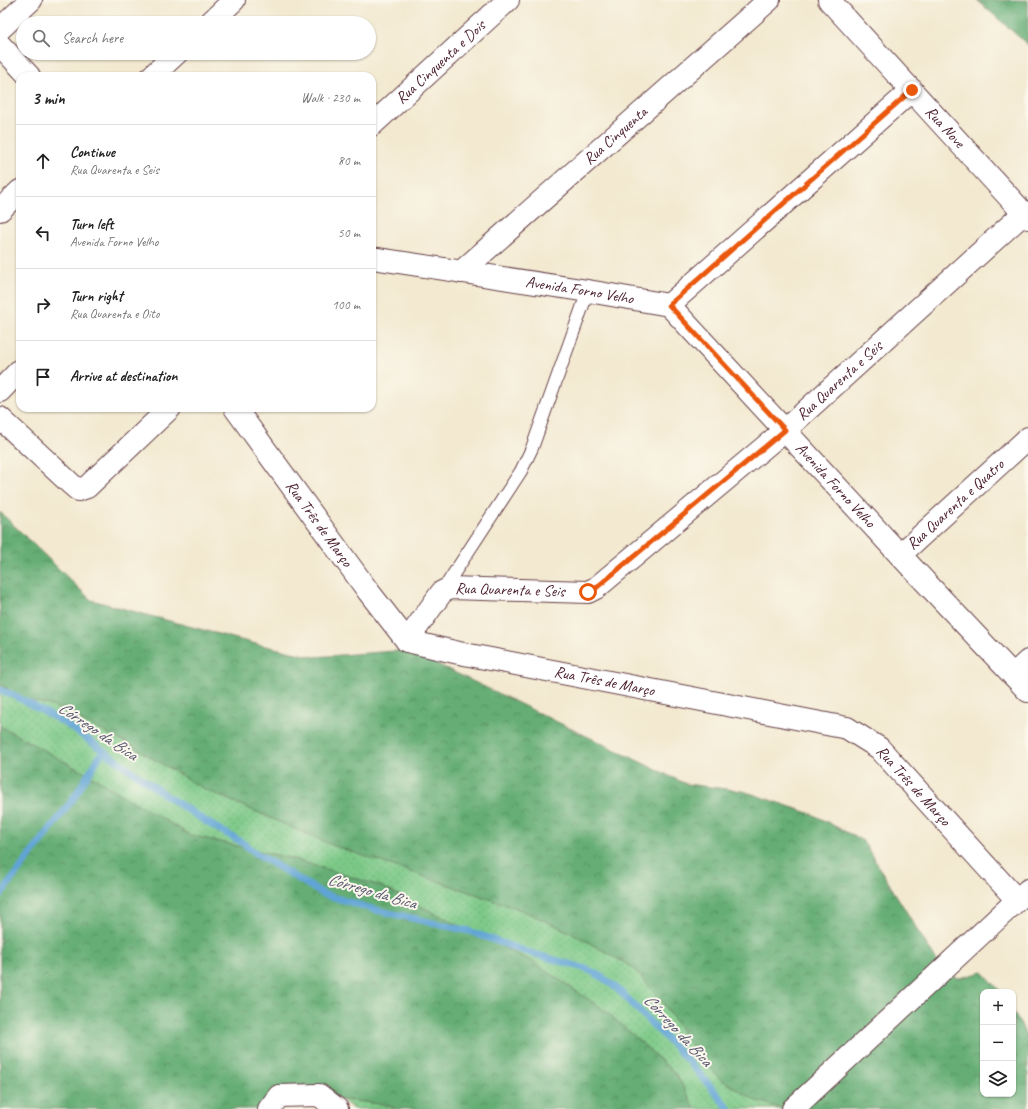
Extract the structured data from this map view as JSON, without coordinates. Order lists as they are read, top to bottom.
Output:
{
  "streets": {
    "street": [
      "Rua Cinquenta e Dois",
      "Rua Nove",
      "Rua Cinquenta",
      "Avenida Forno Velho",
      "Rua Quarenta e Seis",
      "Rua Quarenta e Quatro",
      "Rua Três de Março"
    ]
  },
  "crossings": [
    ["Rua Nove", "Rua Quarenta e Seis"],
    ["Rua Cinquenta", "Avenida Forno Velho"],
    ["Avenida Forno Velho", "Rua Quarenta e Seis"],
    ["Avenida Forno Velho", "Rua Quarenta e Quatro"],
    ["Rua Quarenta e Seis", "Rua Três de Março"]
  ],
  "water": ["Córrego da Bica"],
  "page": {
    "search": "Search here",
    "heading": ["3 min", "Walk · 230 m"],
    "list": [
      ["Continue", "Rua Quarenta e Seis", "80 m"],
      ["Turn left", "Avenida Forno Velho", "50 m"],
      ["Turn right", "Rua Quarenta e Oito", "100 m"],
      "Arrive at destination"
    ],
    "map_buttons": ["+", "−"]
  }
}
